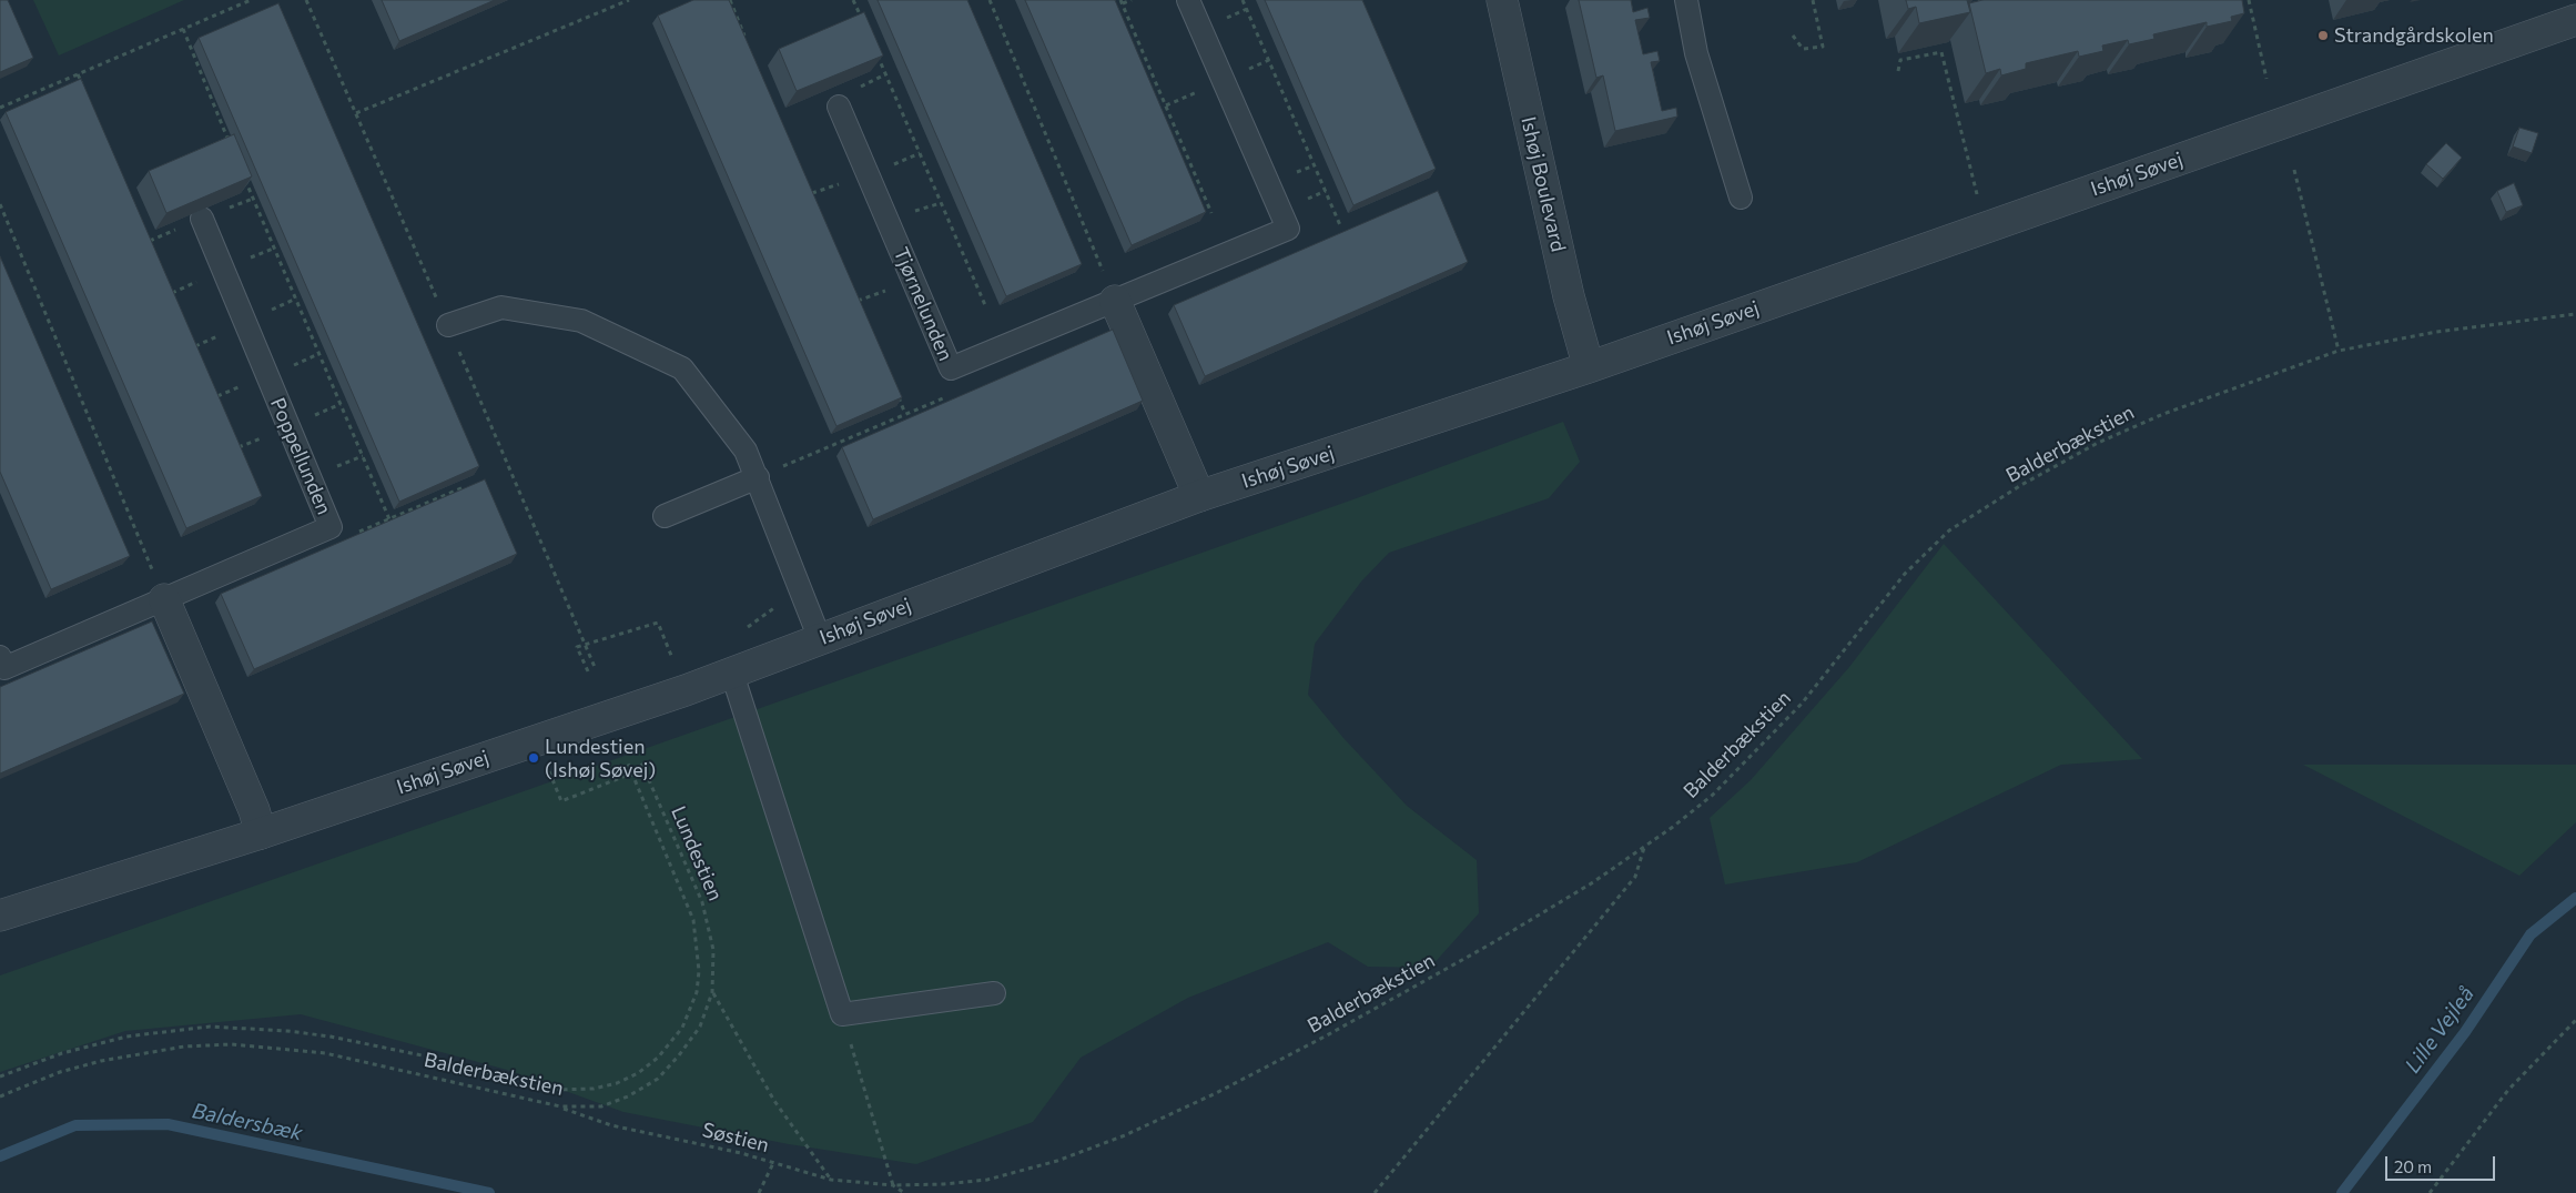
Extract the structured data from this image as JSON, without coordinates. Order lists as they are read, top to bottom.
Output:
{
  "streets": {
    "street": ["Ishøj Søvej", "Ishøj Boulevard"],
    "lane": ["Tjørnelunden", "Poppellunden"],
    "path": ["Balderbækstien", "Lundestien", "Søstien"]
  },
  "crossings": [
    ["Ishøj Søvej", "Ishøj Boulevard"],
    ["Balderbækstien", "Lundestien"],
    ["Balderbækstien", "Søstien"]
  ],
  "water": ["Lille Vejleå", "Baldersbæk"],
  "places": ["Strandgårdskolen", "Lundestien (Ishøj Søvej)"],
  "scale_bar": "20 m"
}
